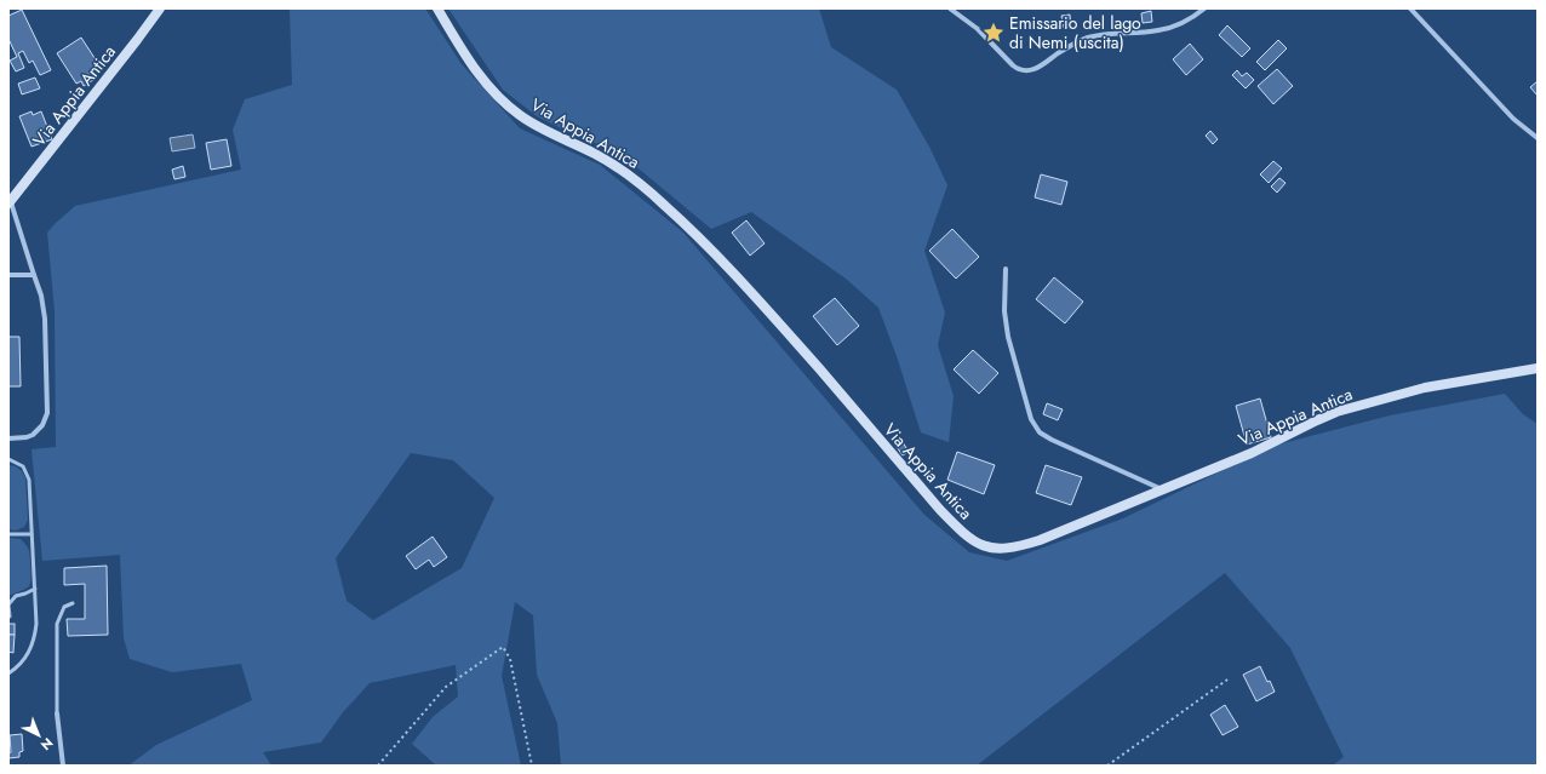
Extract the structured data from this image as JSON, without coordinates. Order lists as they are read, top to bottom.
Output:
{
  "streets": {
    "street": ["Via Appia Antica"]
  },
  "places": {
    "place": ["Emissario del lago di Nemi (uscita)"]
  },
  "north": "bottom right"
}
